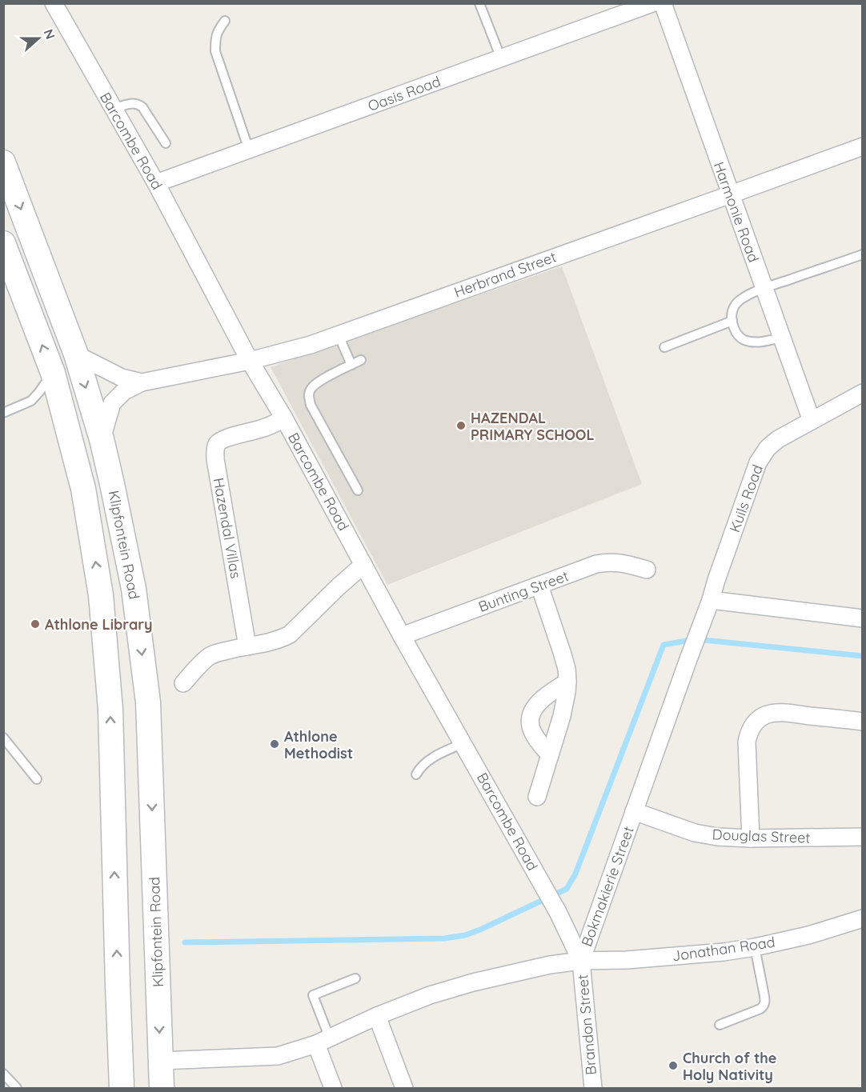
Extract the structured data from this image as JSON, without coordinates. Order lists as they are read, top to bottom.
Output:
{
  "streets": {
    "main road": ["Klipfontein Road"],
    "street": [
      "Oasis Road",
      "Barcombe Road",
      "Harmonie Road",
      "Herbrand Street",
      "Kuils Road",
      "Hazendal Villas",
      "Bunting Street",
      "Douglas Street",
      "Bokmakierie Street",
      "Jonathan Road",
      "Brandon Street"
    ]
  },
  "crossings": [
    ["Oasis Road", "Barcombe Road"],
    ["Barcombe Road", "Herbrand Street"],
    ["Barcombe Road", "Hazendal Villas"],
    ["Barcombe Road", "Bunting Street"],
    ["Barcombe Road", "Bokmakierie Street"],
    ["Barcombe Road", "Jonathan Road"],
    ["Barcombe Road", "Brandon Street"],
    ["Harmonie Road", "Herbrand Street"],
    ["Harmonie Road", "Kuils Road"],
    ["Herbrand Street", "Klipfontein Road"],
    ["Kuils Road", "Bokmakierie Street"],
    ["Klipfontein Road", "Bokmakierie Street"],
    ["Douglas Street", "Bokmakierie Street"],
    ["Bokmakierie Street", "Jonathan Road"],
    ["Bokmakierie Street", "Brandon Street"],
    ["Jonathan Road", "Brandon Street"]
  ],
  "places": [
    "HAZENDAL PRIMARY SCHOOL",
    "Athlone Library",
    "Athlone Methodist",
    "Church of the Holy Nativity"
  ],
  "north": "right"
}
